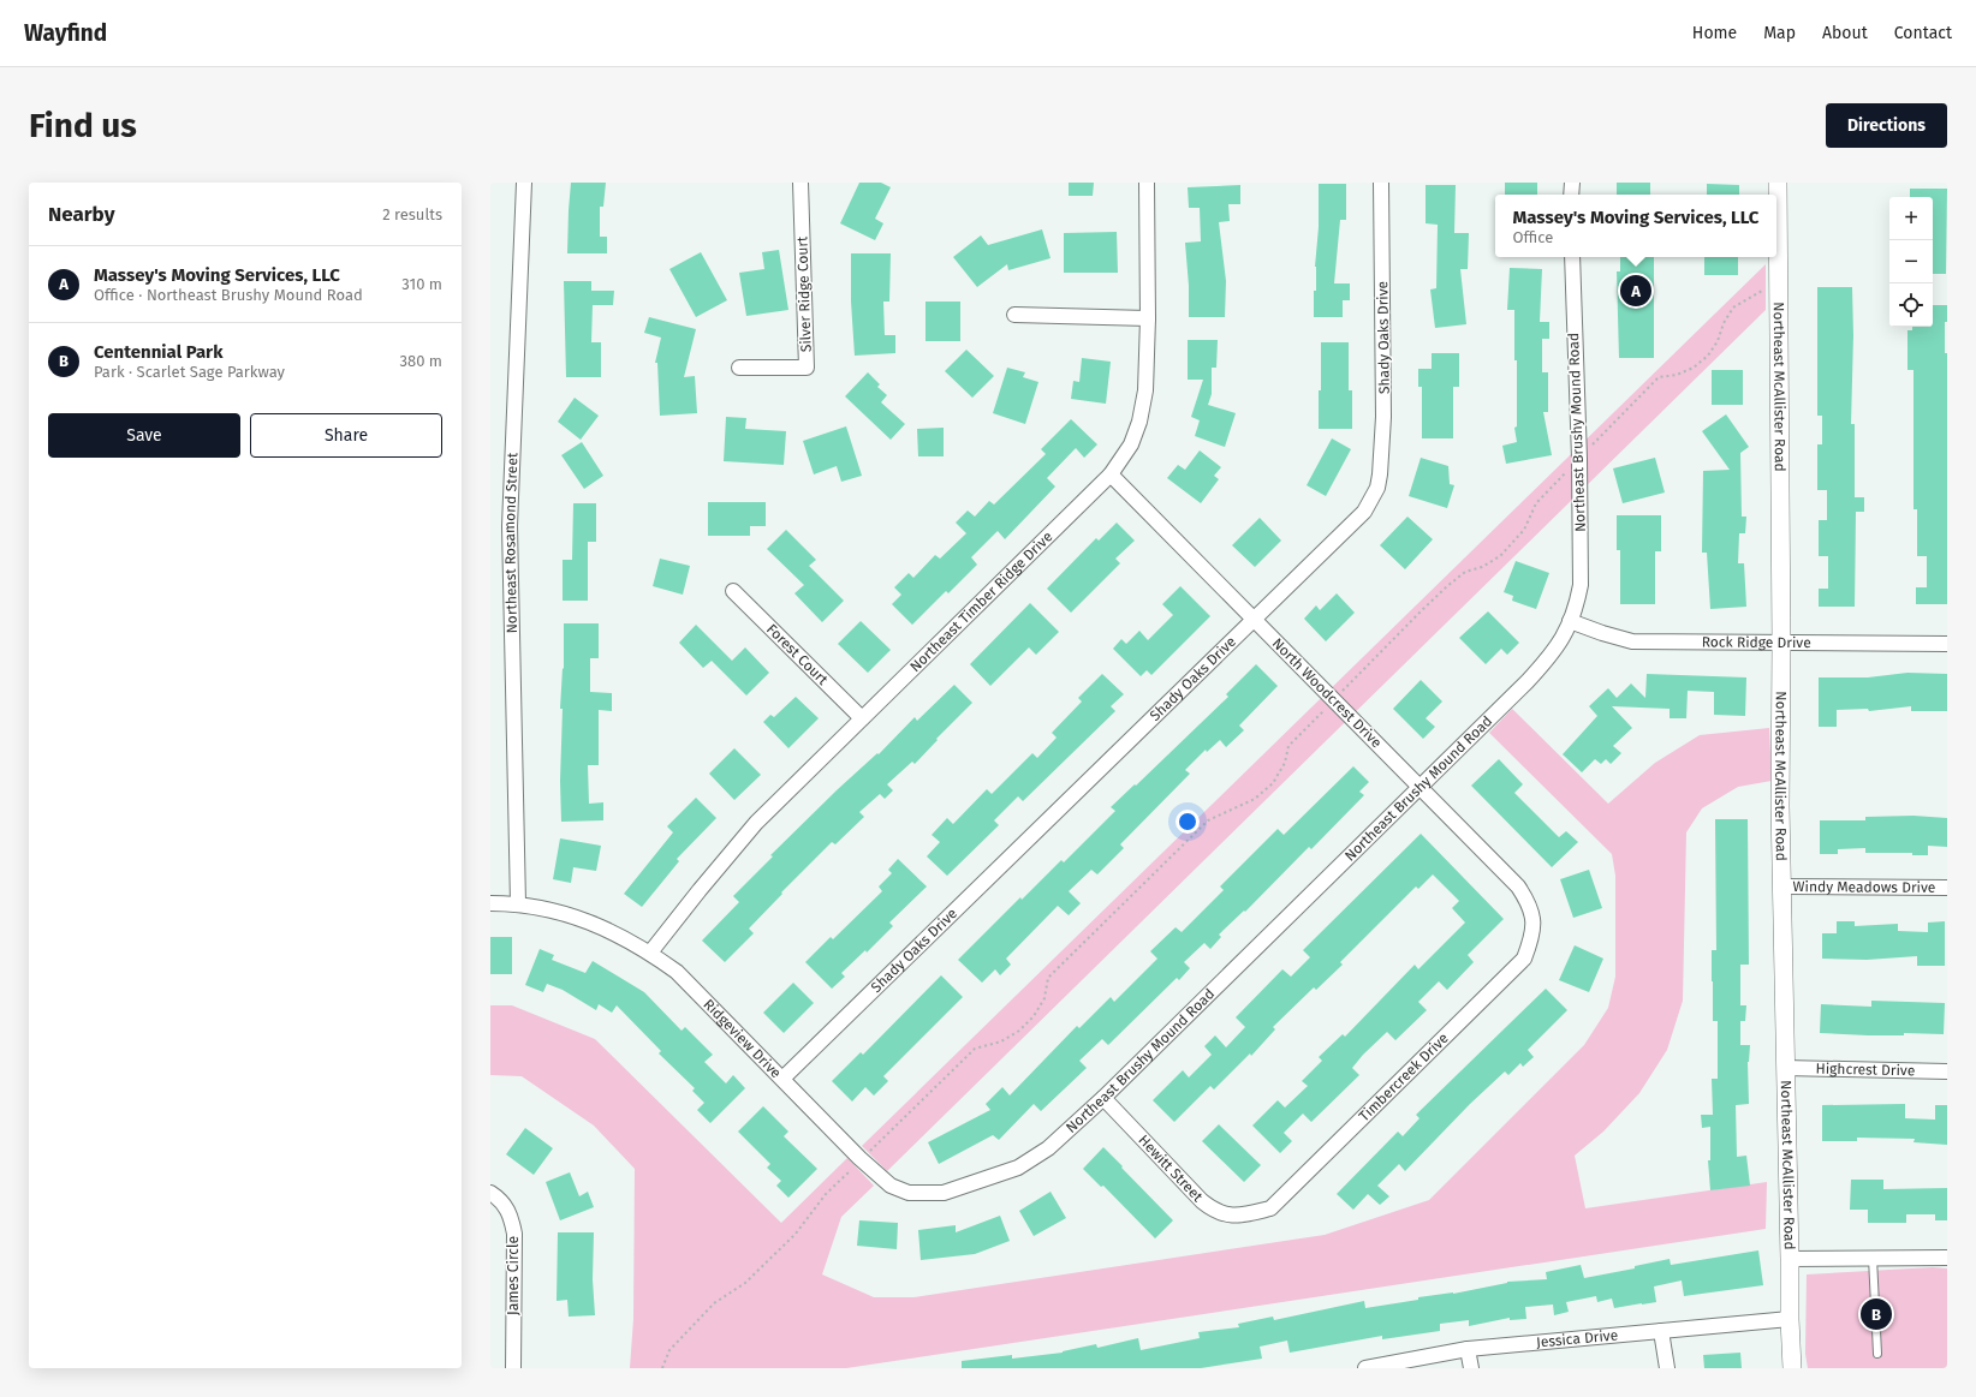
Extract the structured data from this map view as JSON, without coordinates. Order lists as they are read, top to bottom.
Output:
{
  "streets": {
    "street": [
      "Silver Ridge Court",
      "Shady Oaks Drive",
      "Northeast McAllister Road",
      "Northeast Brushy Mound Road",
      "Northeast Rosamond Street",
      "Northeast Timber Ridge Drive",
      "Rock Ridge Drive",
      "Forest Court",
      "North Woodcrest Drive",
      "Windy Meadows Drive",
      "Ridgeview Drive",
      "Highcrest Drive",
      "Timbercreek Drive",
      "Hewitt Street",
      "James Circle",
      "Jessica Drive"
    ]
  },
  "crossings": [
    ["Shady Oaks Drive", "North Woodcrest Drive"],
    ["Shady Oaks Drive", "Ridgeview Drive"],
    ["Northeast McAllister Road", "Rock Ridge Drive"],
    ["Northeast McAllister Road", "Windy Meadows Drive"],
    ["Northeast McAllister Road", "Highcrest Drive"],
    ["Northeast McAllister Road", "Jessica Drive"],
    ["Northeast Brushy Mound Road", "Rock Ridge Drive"],
    ["Northeast Brushy Mound Road", "North Woodcrest Drive"],
    ["Northeast Brushy Mound Road", "Ridgeview Drive"],
    ["Northeast Brushy Mound Road", "Hewitt Street"],
    ["Northeast Rosamond Street", "Ridgeview Drive"],
    ["Northeast Timber Ridge Drive", "Forest Court"],
    ["Northeast Timber Ridge Drive", "North Woodcrest Drive"],
    ["Northeast Timber Ridge Drive", "Ridgeview Drive"],
    ["North Woodcrest Drive", "Timbercreek Drive"],
    ["Timbercreek Drive", "Hewitt Street"]
  ],
  "page": {
    "header": "Wayfind",
    "nav": [
      "Home",
      "Map",
      "About",
      "Contact"
    ],
    "buttons": [
      "Directions",
      ["Save", "Share"]
    ],
    "title": "Find us",
    "heading": ["Nearby", "2 results"],
    "popup": ["Massey's Moving Services, LLC", "Office"],
    "map_buttons": ["+", "−"],
    "list": [
      {
        "mark": "A",
        "name": "Massey's Moving Services, LLC",
        "note": "Office · Northeast Brushy Mound Road",
        "value": "310 m"
      },
      {
        "mark": "B",
        "name": "Centennial Park",
        "note": "Park · Scarlet Sage Parkway",
        "value": "380 m"
      }
    ],
    "pins": ["A", "B"]
  }
}
